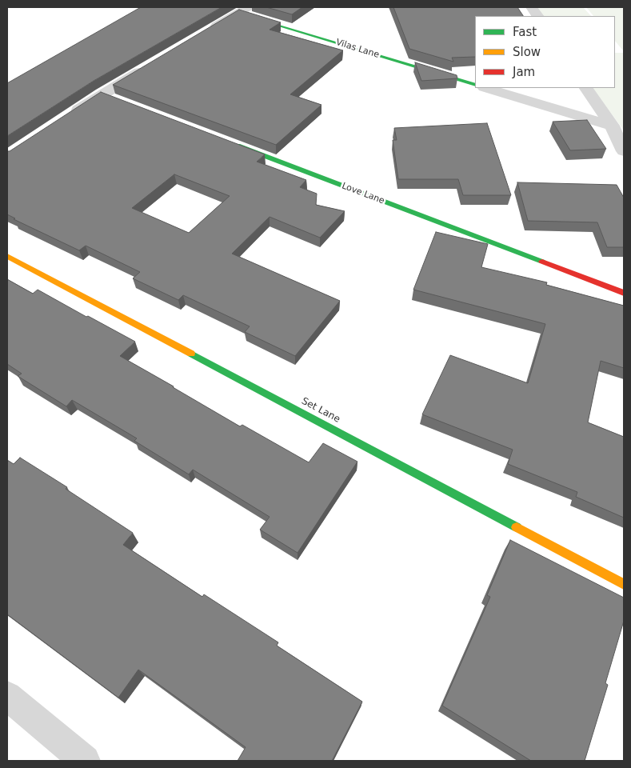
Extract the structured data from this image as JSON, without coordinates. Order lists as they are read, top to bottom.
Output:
{
  "streets": {
    "street": ["Vilas Lane", "Love Lane", "Set Lane"]
  },
  "legend": ["Fast", "Slow", "Jam"]
}
